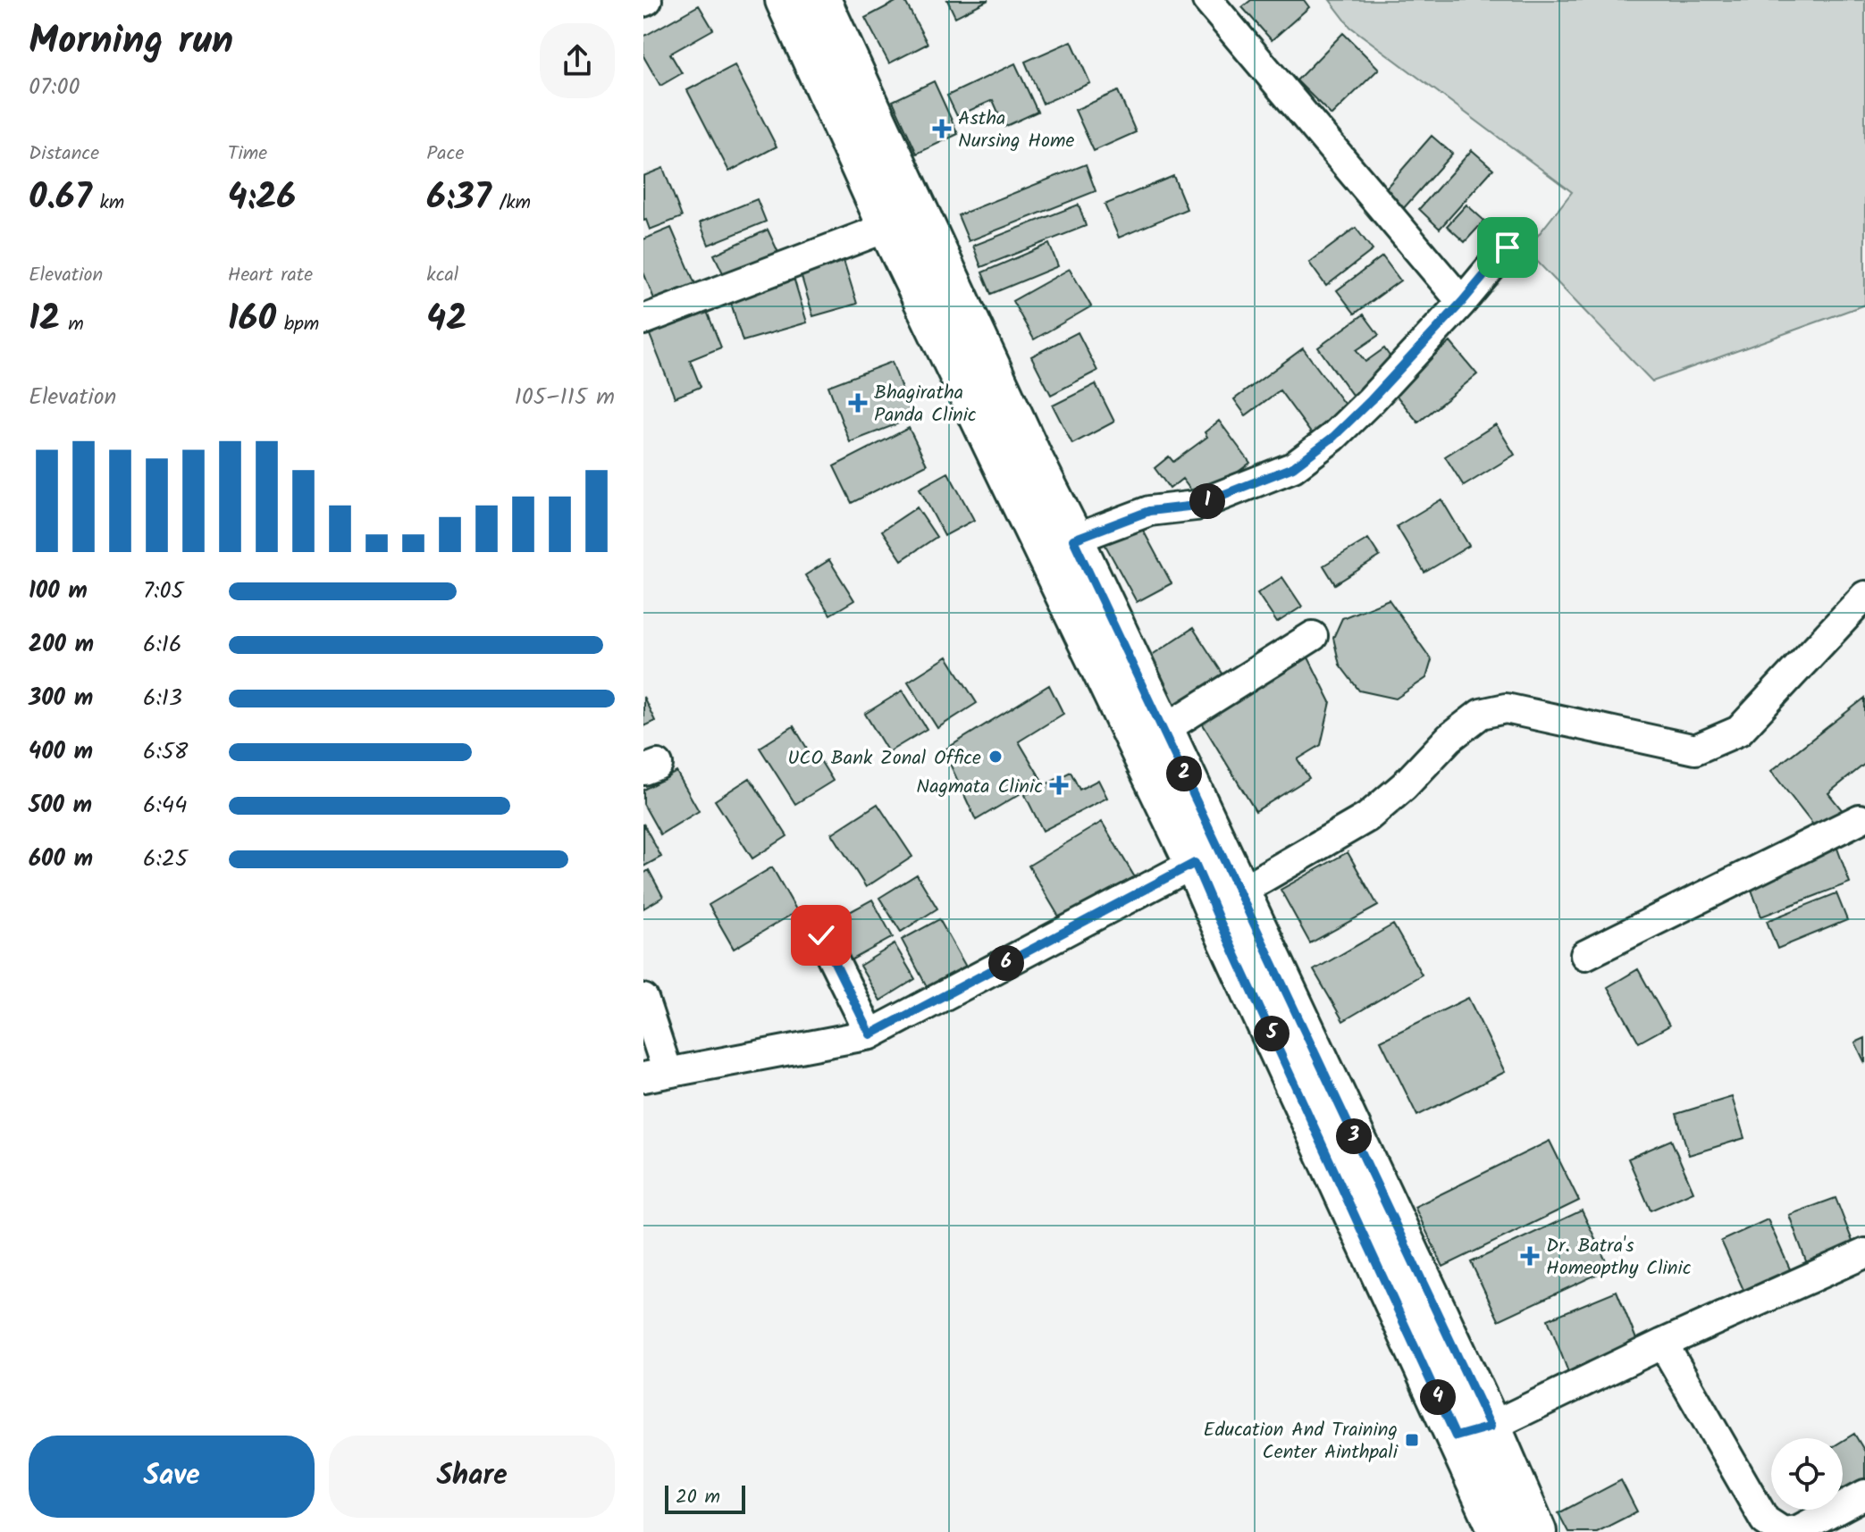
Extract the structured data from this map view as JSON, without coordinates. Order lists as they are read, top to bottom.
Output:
{
  "places": {
    "health": [
      "Astha Nursing Home",
      "Bhagiratha Panda Clinic",
      "Nagmata Clinic",
      "Dr. Batra's Homeopthy Clinic"
    ],
    "other": ["UCO Bank Zonal Office"],
    "transit": ["Education And Training Center Ainthpali"]
  },
  "scale_bar": "20 m",
  "page": {
    "heading": ["Morning run", "07:00"],
    "stats": [
      ["Distance", "0.67 km"],
      ["Time", "4:26"],
      ["Pace", "6:37 /km"],
      ["Elevation", "12 m"],
      ["Heart rate", "160 bpm"],
      ["kcal", "42"]
    ],
    "chart": ["Elevation", "105–115 m"],
    "pins": [
      "1",
      "2",
      "6",
      "5",
      "3",
      "4"
    ],
    "list": [
      {
        "name": "100 m",
        "note": "7:05"
      },
      {
        "name": "200 m",
        "note": "6:16"
      },
      {
        "name": "300 m",
        "note": "6:13"
      },
      {
        "name": "400 m",
        "note": "6:58"
      },
      {
        "name": "500 m",
        "note": "6:44"
      },
      {
        "name": "600 m",
        "note": "6:25"
      }
    ],
    "buttons": ["Save", "Share"],
    "scale": "20 m"
  }
}
